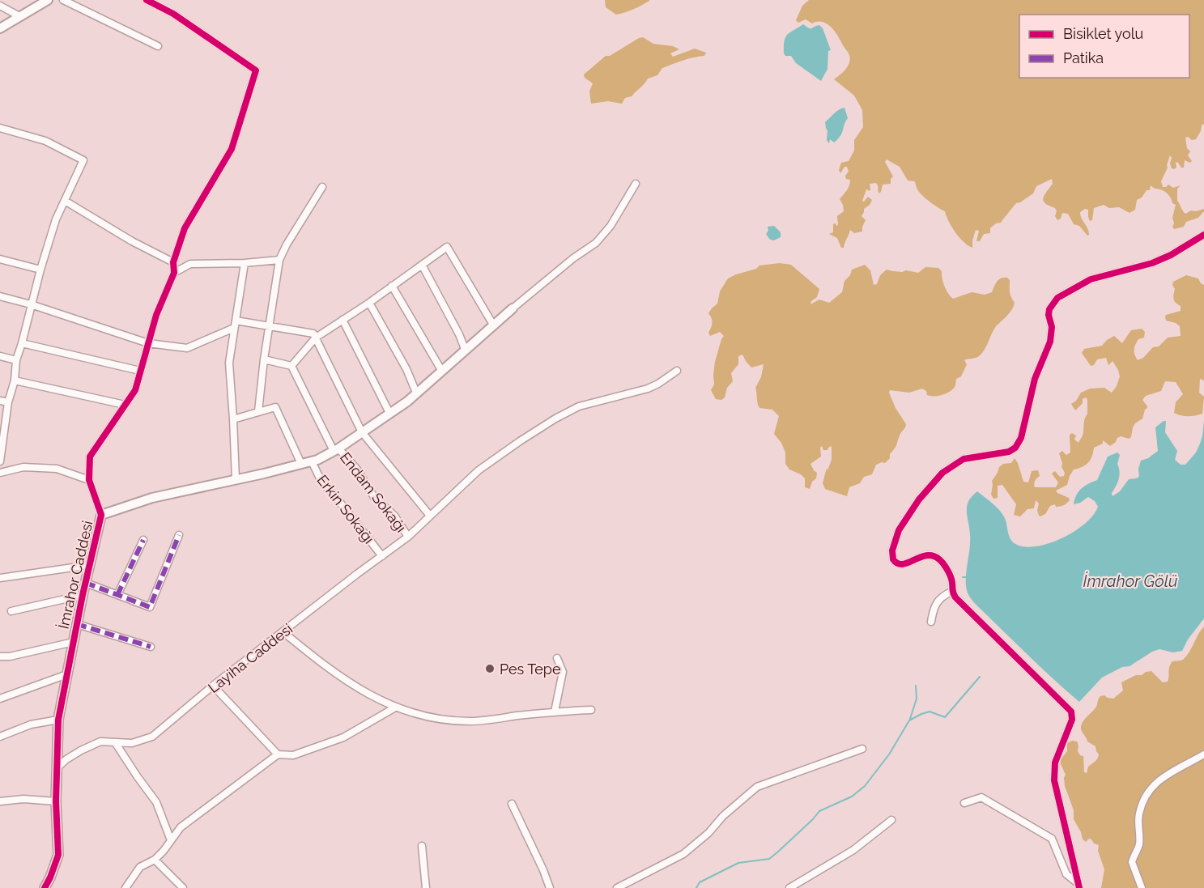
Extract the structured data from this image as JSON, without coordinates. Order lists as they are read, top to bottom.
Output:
{
  "streets": {
    "street": [
      "Endam Sokağı",
      "Erkin Sokağı",
      "İmrahor Caddesi",
      "Layiha Caddesi"
    ]
  },
  "crossings": [
    ["Endam Sokağı", "Layiha Caddesi"],
    ["Erkin Sokağı", "Layiha Caddesi"],
    ["İmrahor Caddesi", "Layiha Caddesi"]
  ],
  "water": ["İmrahor Gölü"],
  "places": ["Pes Tepe"],
  "legend": ["Bisiklet yolu", "Patika"]
}
